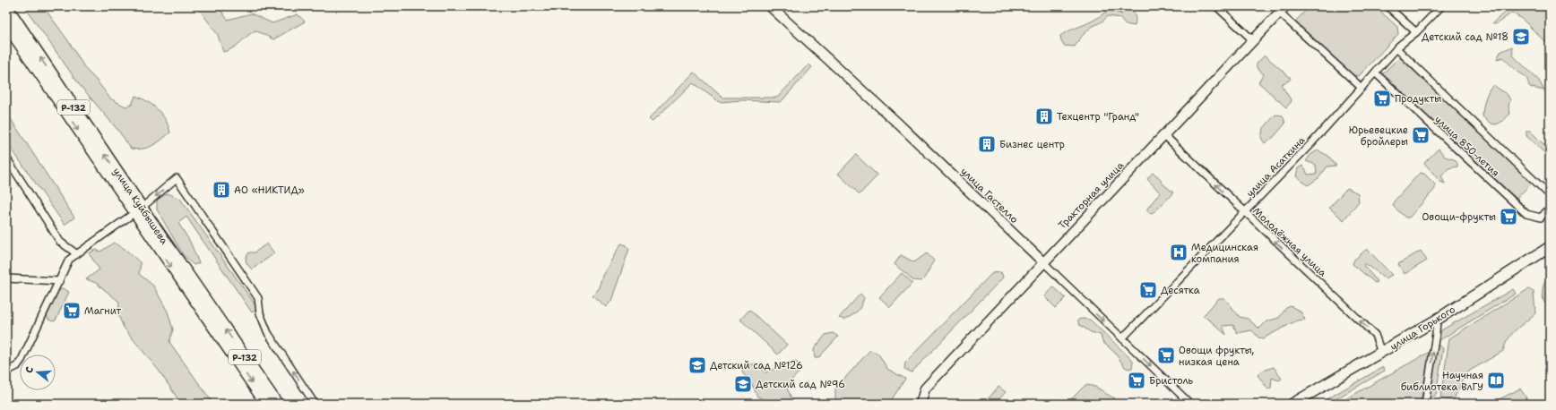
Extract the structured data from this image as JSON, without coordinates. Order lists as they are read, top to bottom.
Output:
{
  "streets": {
    "highway": ["Р-132", "улица Куйбышева"],
    "main road": ["улица Гастелло", "Тракторная улица", "улица Горького"],
    "street": ["улица 850-летия", "улица Асаткина", "Молодёжная улица"]
  },
  "crossings": [
    ["улица 850-летия", "улица Асаткина"],
    ["улица Асаткина", "улица Гастелло"],
    ["улица Асаткина", "Молодёжная улица"],
    ["улица Гастелло", "Тракторная улица"],
    ["Тракторная улица", "Молодёжная улица"],
    ["Молодёжная улица", "улица Горького"]
  ],
  "one_way": ["улица Гастелло", "Молодёжная улица"],
  "places": {
    "school or university": ["Детский сад №18", "Детский сад №126", "Детский сад №96"],
    "supermarket": [
      "Продукты",
      "Юрьевецкие бройлеры",
      "Овощи-фрукты",
      "Десятка",
      "Магнит",
      "Овощи фрукты, низкая цена",
      "Бристоль"
    ],
    "building": ["Техцентр \"Гранд\"", "Бизнес центр", "АО «НИКТИД»"],
    "hospital": ["Медицинская компания"],
    "library": ["Научная библиотека ВлГУ"]
  },
  "north": "left"
}
